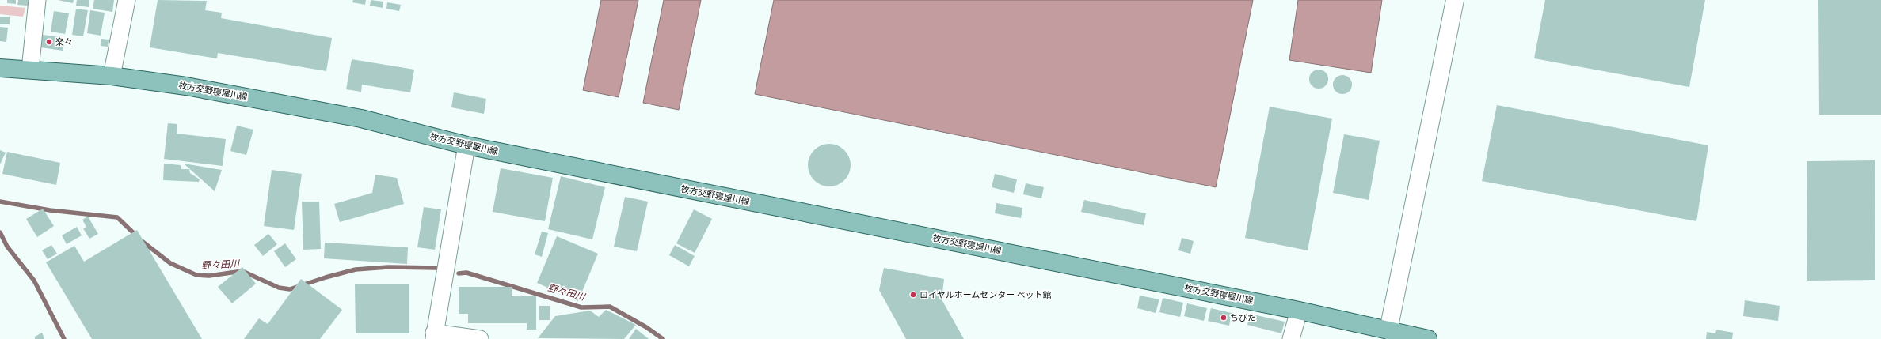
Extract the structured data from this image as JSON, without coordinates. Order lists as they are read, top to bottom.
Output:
{
  "streets": {
    "main road": ["枚方交野寝屋川線"]
  },
  "water": ["野々田川"],
  "places": ["楽々", "ロイヤルホームセンター ペット館", "ちびた"]
}
